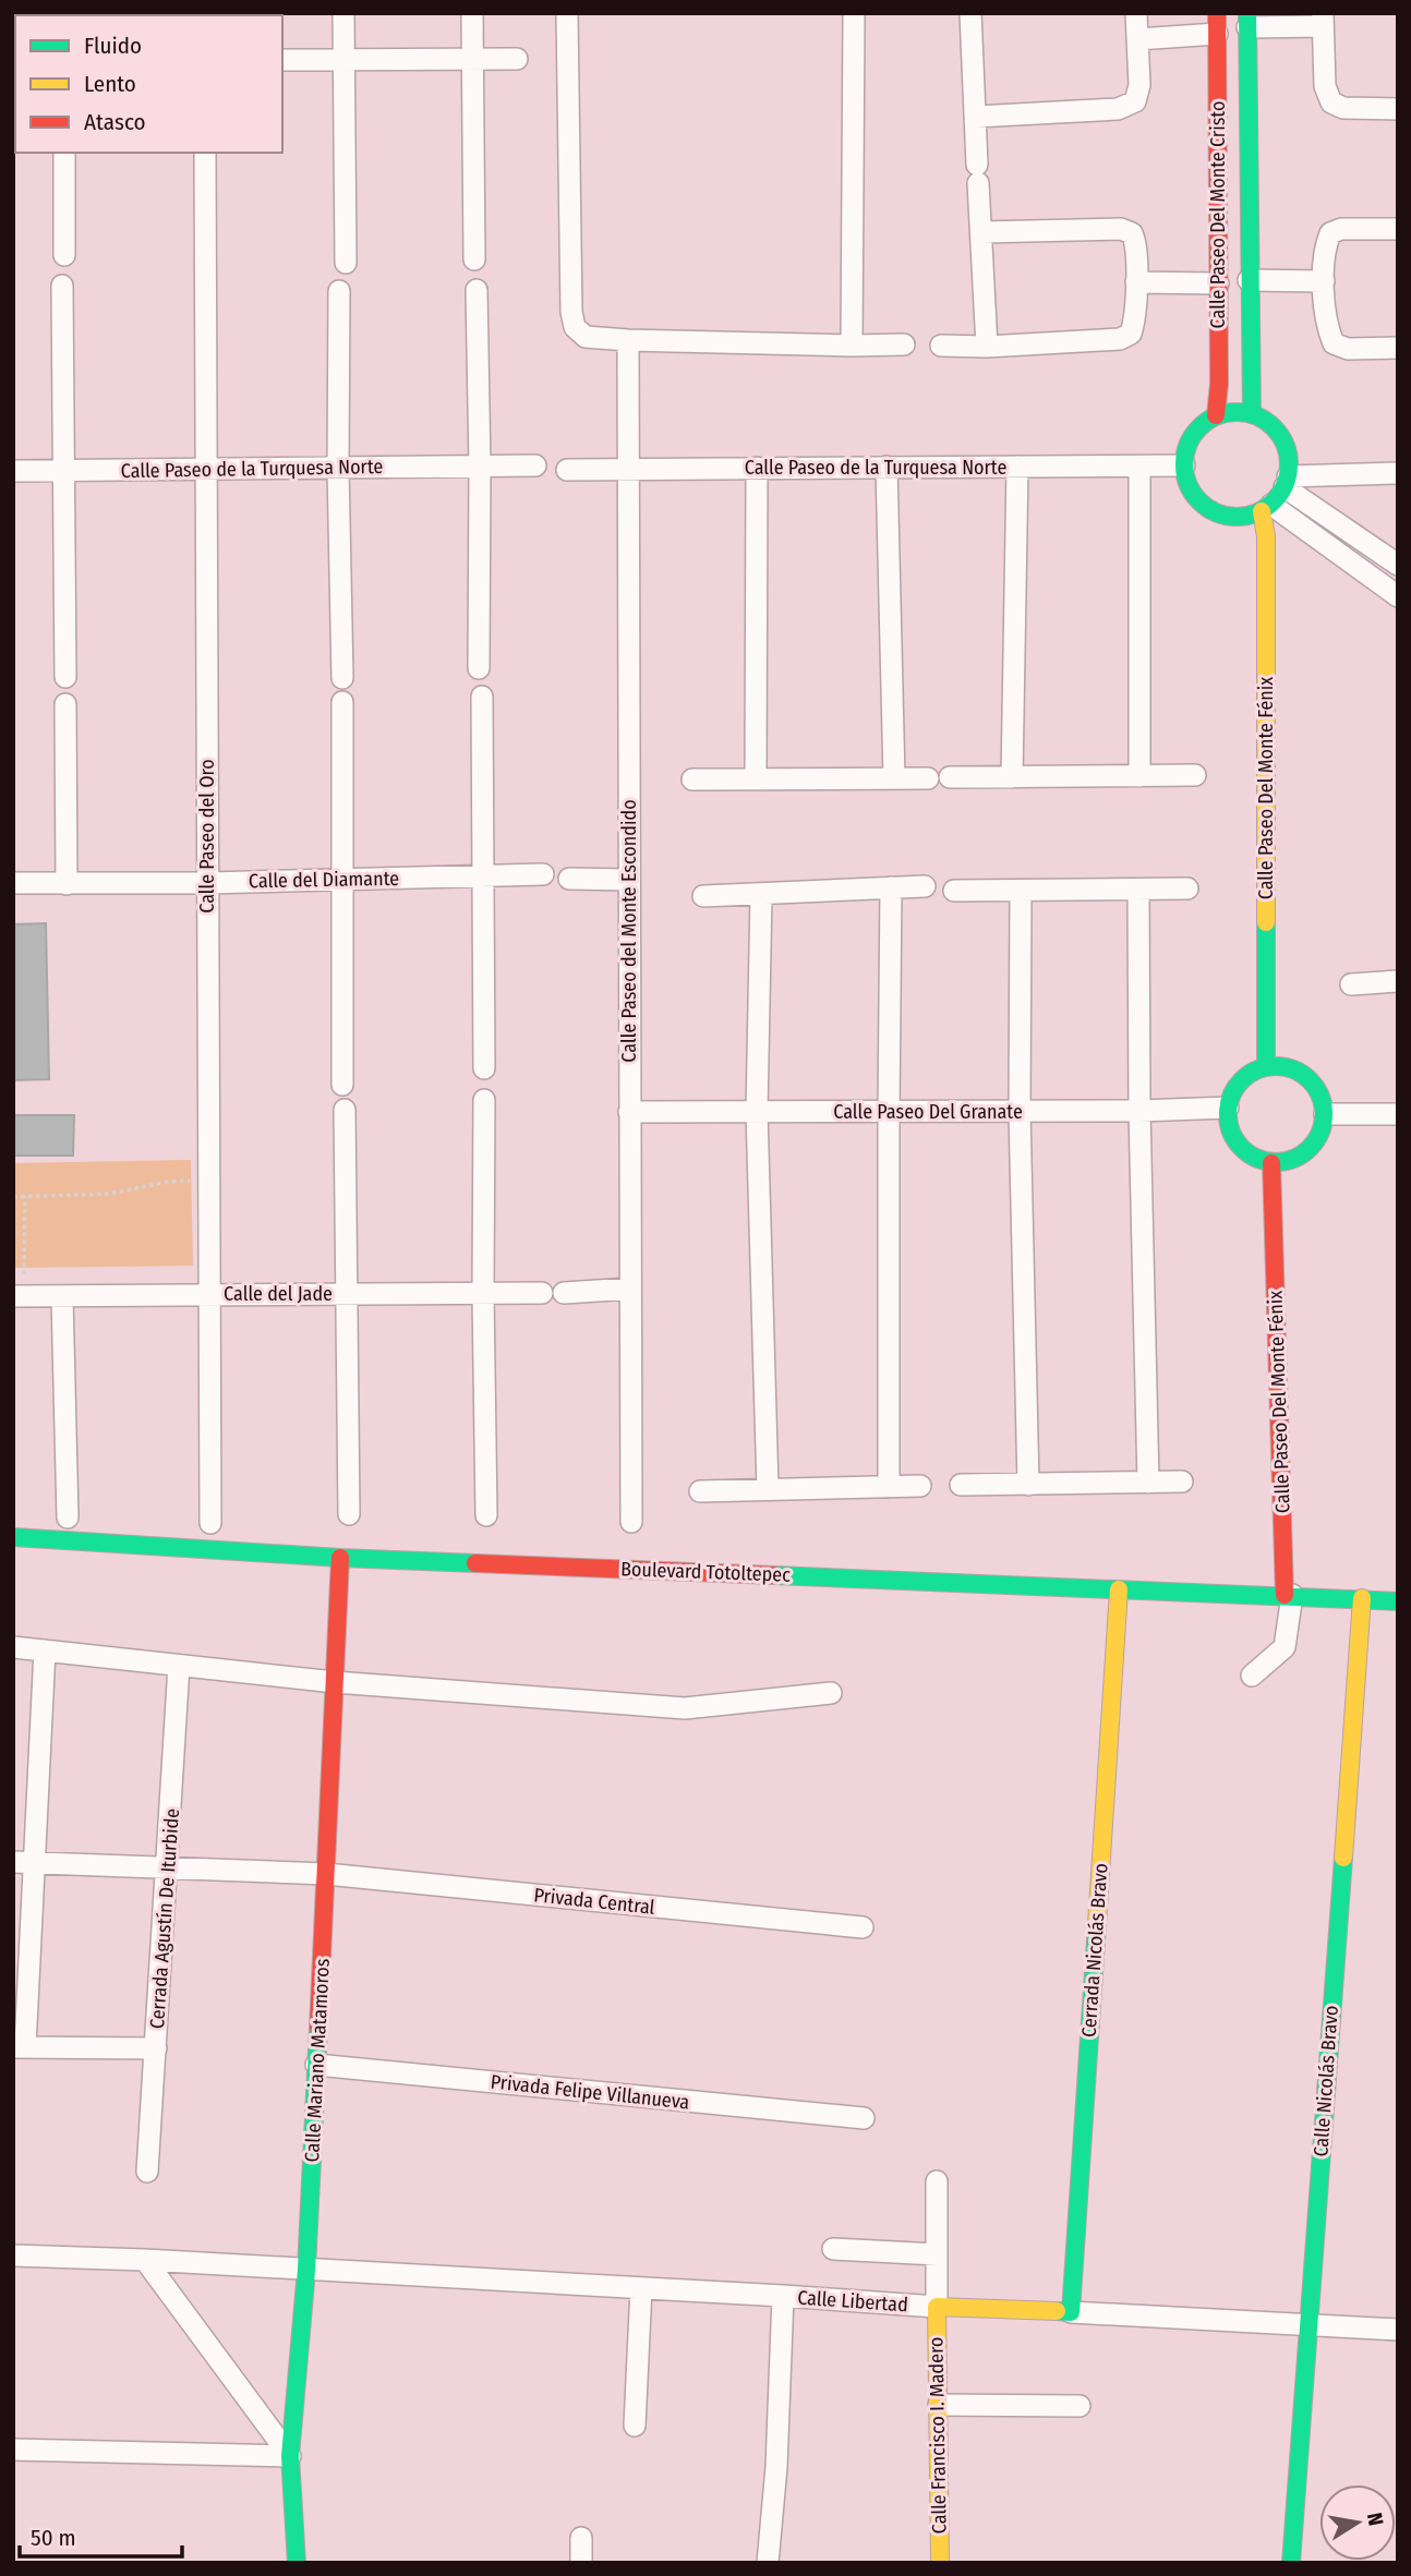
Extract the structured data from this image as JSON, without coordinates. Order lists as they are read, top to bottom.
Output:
{
  "streets": {
    "main road": [
      "Calle Paseo Del Monte Cristo",
      "Calle Paseo Del Monte Fénix",
      "Boulevard Totoltepec",
      "Cerrada Nicolás Bravo",
      "Calle Mariano Matamoros",
      "Calle Nicolás Bravo",
      "Calle Libertad",
      "Calle Francisco I. Madero"
    ],
    "street": [
      "Calle Paseo de la Turquesa Norte",
      "Calle Paseo del Oro",
      "Calle del Diamante",
      "Calle Paseo del Monte Escondido",
      "Calle Paseo Del Granate",
      "Calle del Jade",
      "Privada Central",
      "Cerrada Agustín De Iturbide",
      "Privada Felipe Villanueva"
    ]
  },
  "crossings": [
    ["Calle Paseo Del Monte Cristo", "Calle Paseo de la Turquesa Norte"],
    ["Calle Paseo Del Monte Cristo", "Calle Paseo Del Monte Fénix"],
    ["Calle Paseo de la Turquesa Norte", "Calle Paseo Del Monte Fénix"],
    ["Calle Paseo de la Turquesa Norte", "Calle Paseo del Oro"],
    ["Calle Paseo de la Turquesa Norte", "Calle Paseo del Monte Escondido"],
    ["Calle Paseo Del Monte Fénix", "Calle Paseo Del Granate"],
    ["Calle Paseo Del Monte Fénix", "Boulevard Totoltepec"],
    ["Calle Paseo del Oro", "Calle del Diamante"],
    ["Calle Paseo del Oro", "Calle del Jade"],
    ["Calle Paseo del Monte Escondido", "Calle Paseo Del Granate"],
    ["Calle Paseo del Monte Escondido", "Calle del Jade"],
    ["Boulevard Totoltepec", "Cerrada Nicolás Bravo"],
    ["Boulevard Totoltepec", "Calle Mariano Matamoros"],
    ["Boulevard Totoltepec", "Calle Nicolás Bravo"],
    ["Privada Central", "Cerrada Agustín De Iturbide"],
    ["Privada Central", "Calle Mariano Matamoros"],
    ["Cerrada Nicolás Bravo", "Calle Libertad"],
    ["Calle Mariano Matamoros", "Privada Felipe Villanueva"],
    ["Calle Mariano Matamoros", "Calle Libertad"],
    ["Calle Nicolás Bravo", "Calle Libertad"],
    ["Calle Libertad", "Calle Francisco I. Madero"]
  ],
  "legend": ["Fluido", "Lento", "Atasco"],
  "scale_bar": "50 m",
  "north": "right"
}
